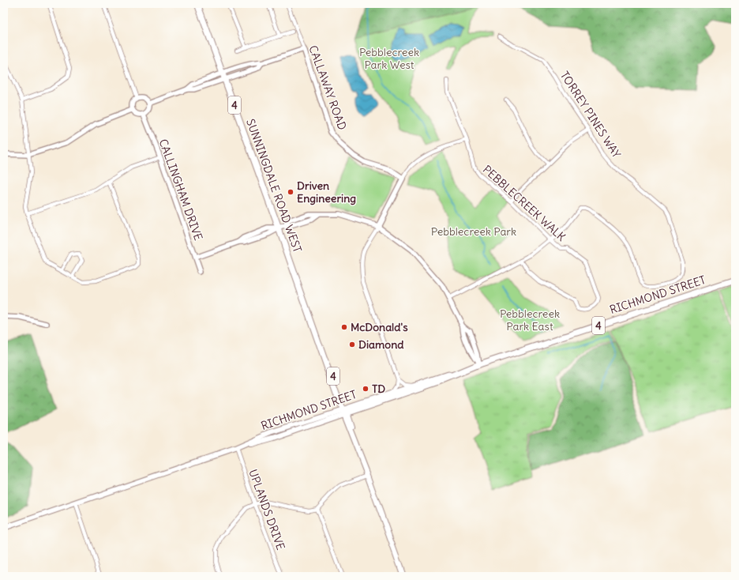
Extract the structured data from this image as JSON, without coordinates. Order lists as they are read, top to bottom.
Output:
{
  "streets": {
    "main road": ["4", "SUNNINGDALE ROAD WEST", "RICHMOND STREET"],
    "street": [
      "CALLAWAY ROAD",
      "TORREY PINES WAY",
      "CALLINGHAM DRIVE",
      "PEBBLECREEK WALK",
      "UPLANDS DRIVE"
    ]
  },
  "crossings": [
    ["TORREY PINES WAY", "PEBBLECREEK WALK"],
    ["SUNNINGDALE ROAD WEST", "RICHMOND STREET"],
    ["RICHMOND STREET", "UPLANDS DRIVE"]
  ],
  "parks": ["Pebblecreek Park West", "Pebblecreek Park", "Pebblecreek Park East"],
  "places": [
    "Driven Engineering",
    "McDonald's",
    "Diamond",
    "TD"
  ]
}
